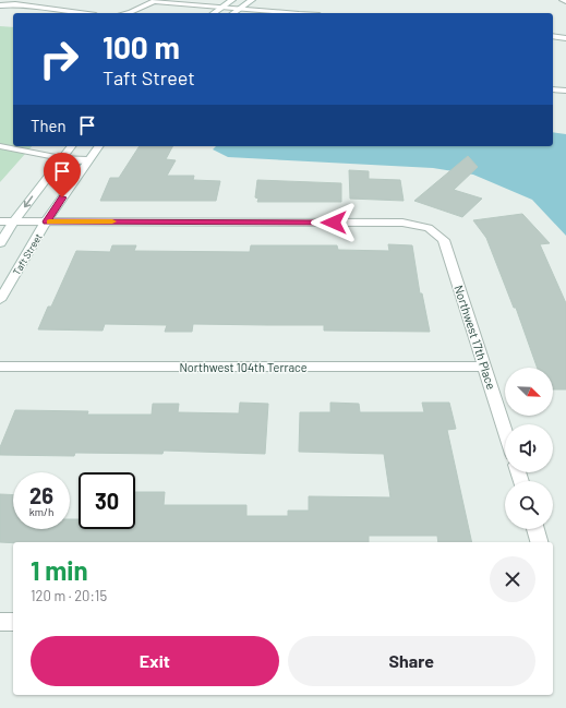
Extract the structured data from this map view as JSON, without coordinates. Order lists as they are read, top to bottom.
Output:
{
  "streets": {
    "street": ["Taft Street", "Northwest 17th Place", "Northwest 104th Terrace"]
  },
  "crossings": [
    ["Taft Street", "Northwest 17th Place"],
    ["Northwest 17th Place", "Northwest 104th Terrace"]
  ],
  "north": "bottom right",
  "page": {
    "turn": ["100 m", "Taft Street"],
    "then": "Then",
    "speed": "26 km/h",
    "limit": "30",
    "heading": ["1 min", "120 m · 20:15"],
    "buttons": ["Exit", "Share"]
  }
}
